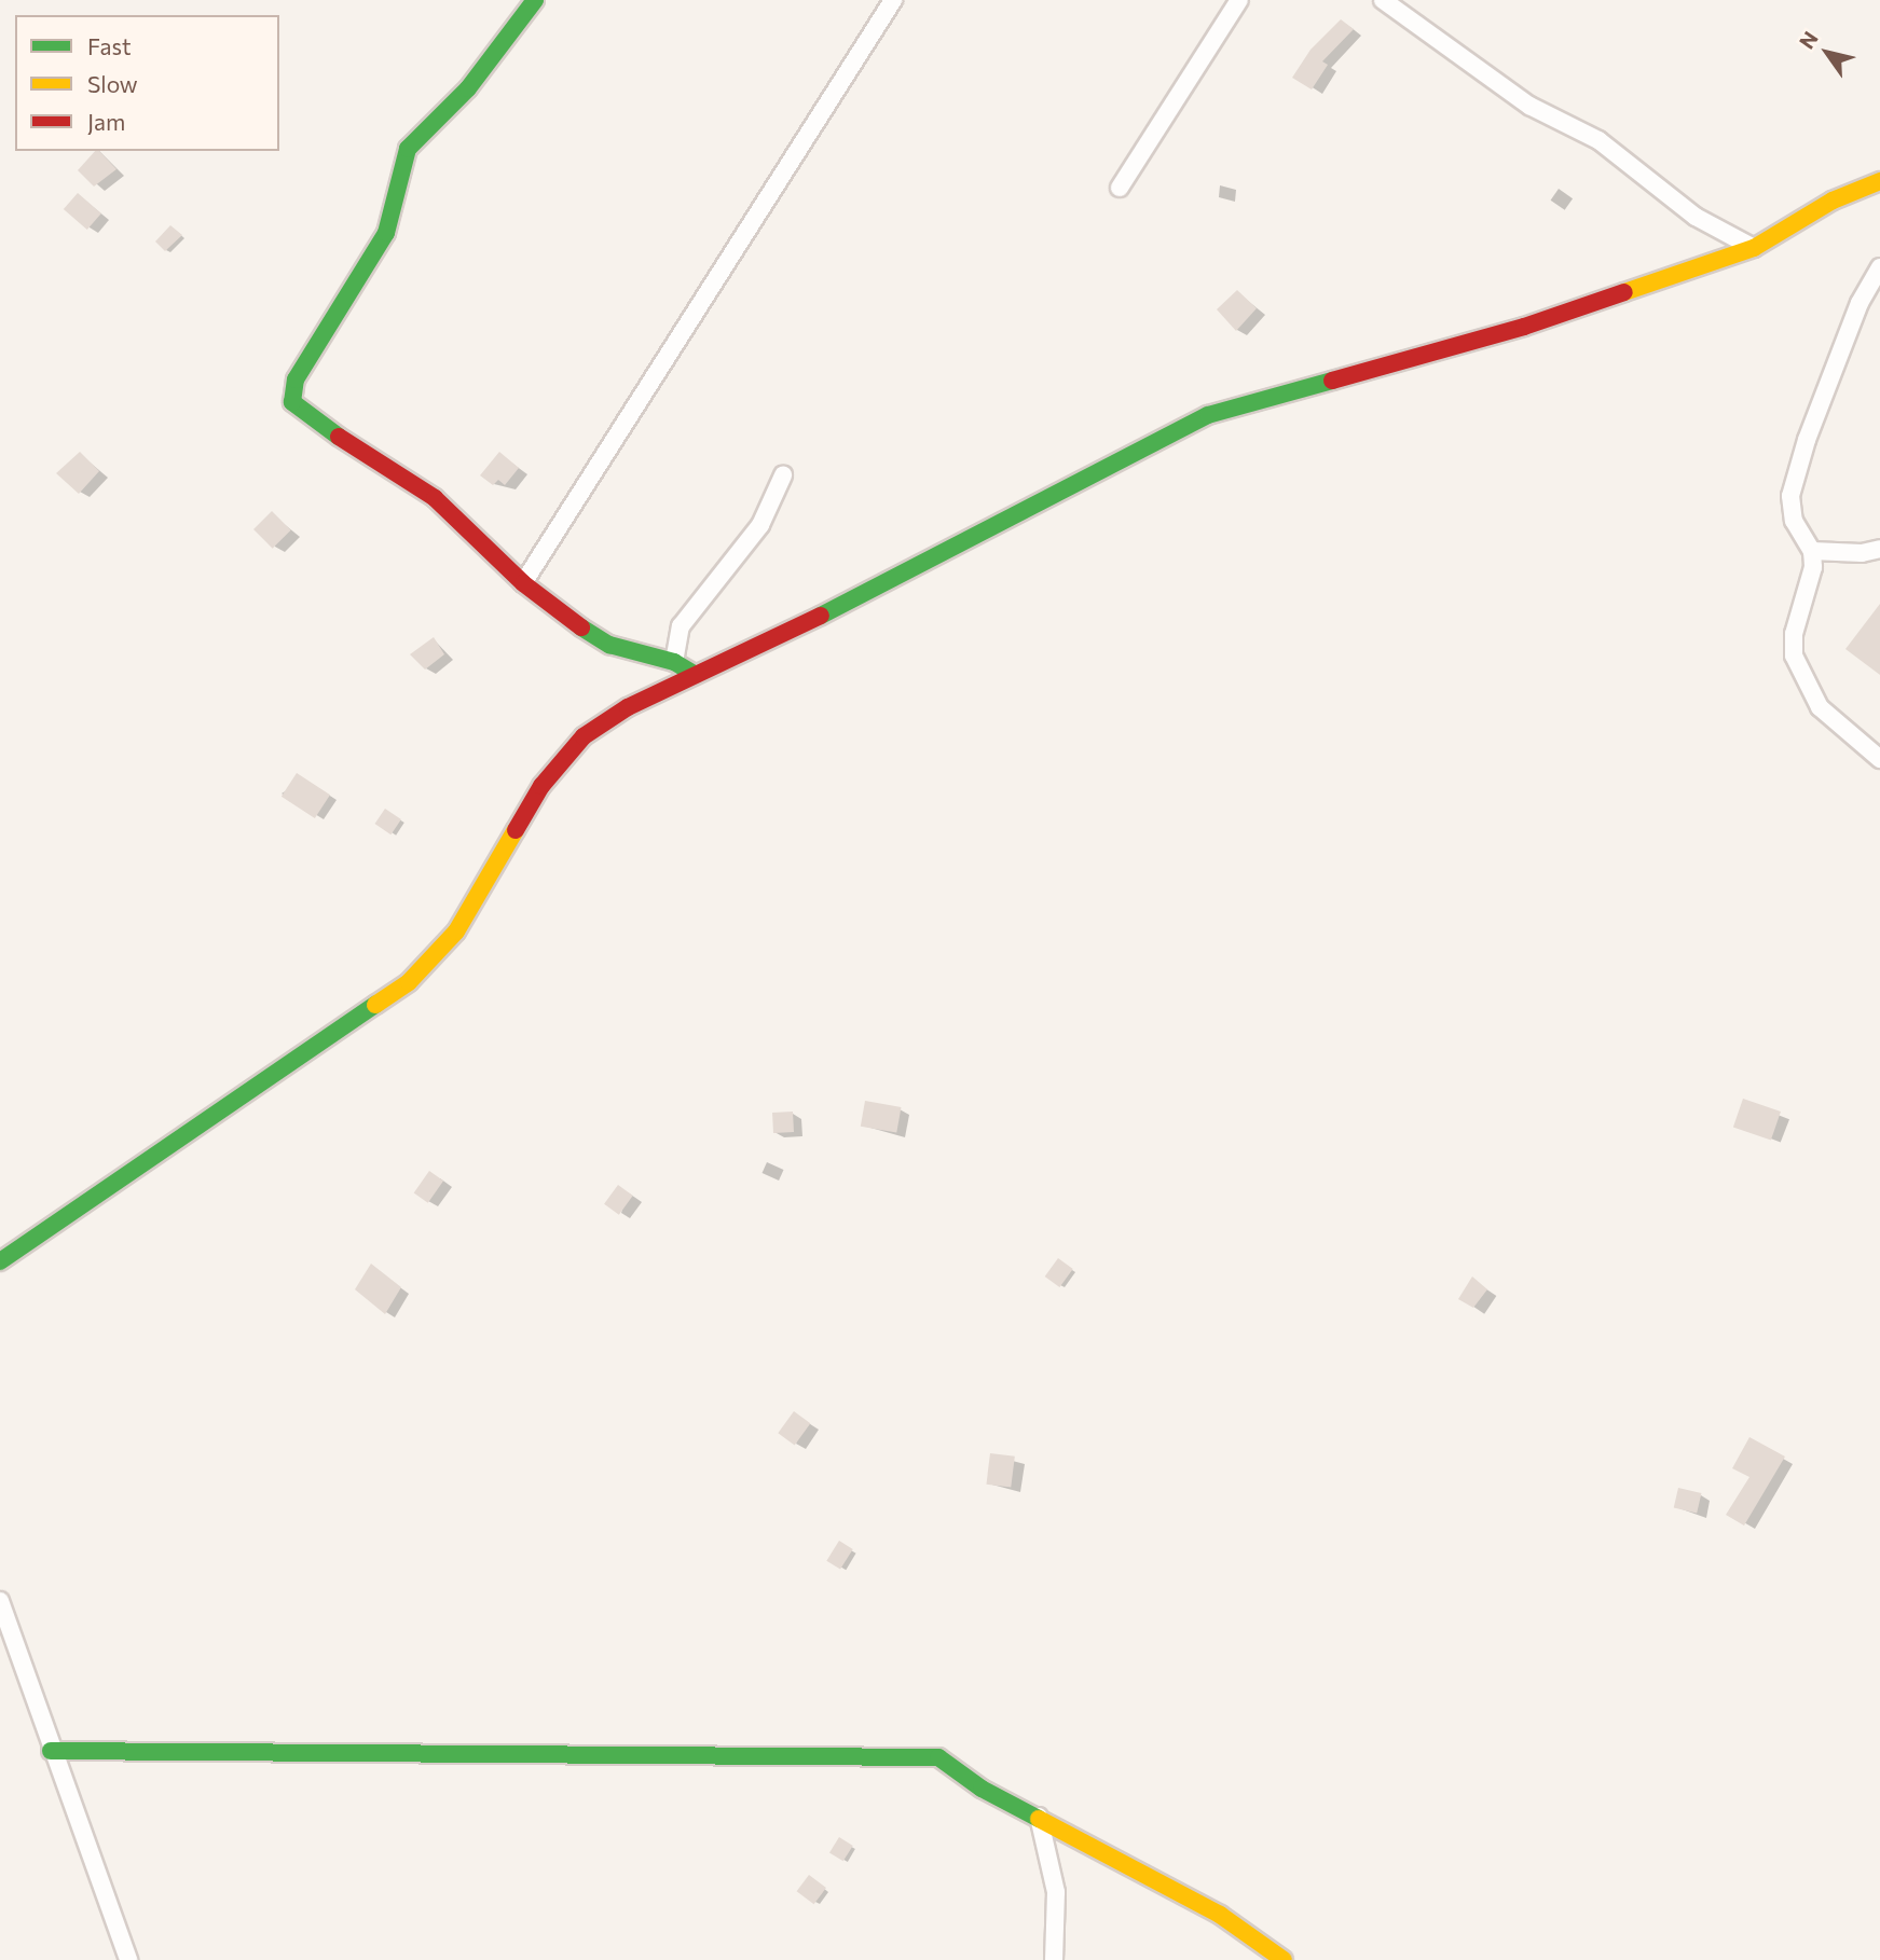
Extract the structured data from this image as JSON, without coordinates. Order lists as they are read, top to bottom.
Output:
{
  "legend": ["Fast", "Slow", "Jam"],
  "north": "top left"
}
